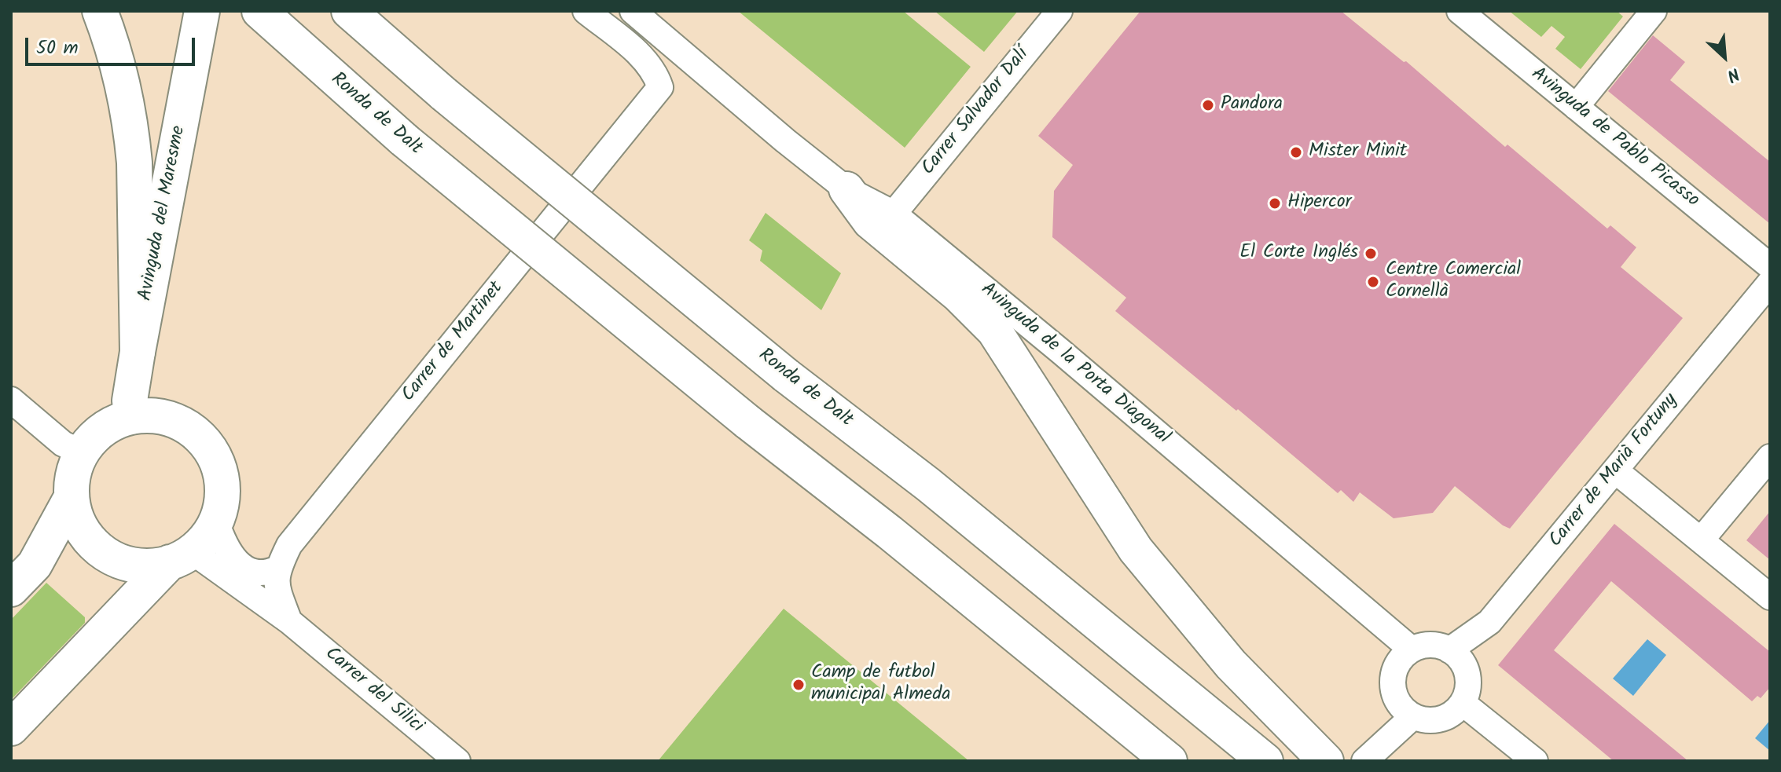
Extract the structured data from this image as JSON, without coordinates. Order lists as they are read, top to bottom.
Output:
{
  "streets": {
    "main road": ["Ronda de Dalt", "Avinguda del Maresme"],
    "street": [
      "Carrer Salvador Dalí",
      "Avinguda de Pablo Picasso",
      "Carrer de Martinet",
      "Avinguda de la Porta Diagonal",
      "Carrer de Marià Fortuny",
      "Carrer del Silici"
    ]
  },
  "crossings": [
    ["Carrer Salvador Dalí", "Avinguda de la Porta Diagonal"],
    ["Avinguda del Maresme", "Carrer del Silici"],
    ["Carrer de Martinet", "Avinguda de la Porta Diagonal"],
    ["Avinguda de la Porta Diagonal", "Carrer de Marià Fortuny"]
  ],
  "places": [
    "Pandora",
    "Mister Minit",
    "Hipercor",
    "El Corte Inglés",
    "Centre Comercial Cornellà",
    "Camp de futbol municipal Almeda"
  ],
  "scale_bar": "50 m",
  "north": "bottom right"
}
